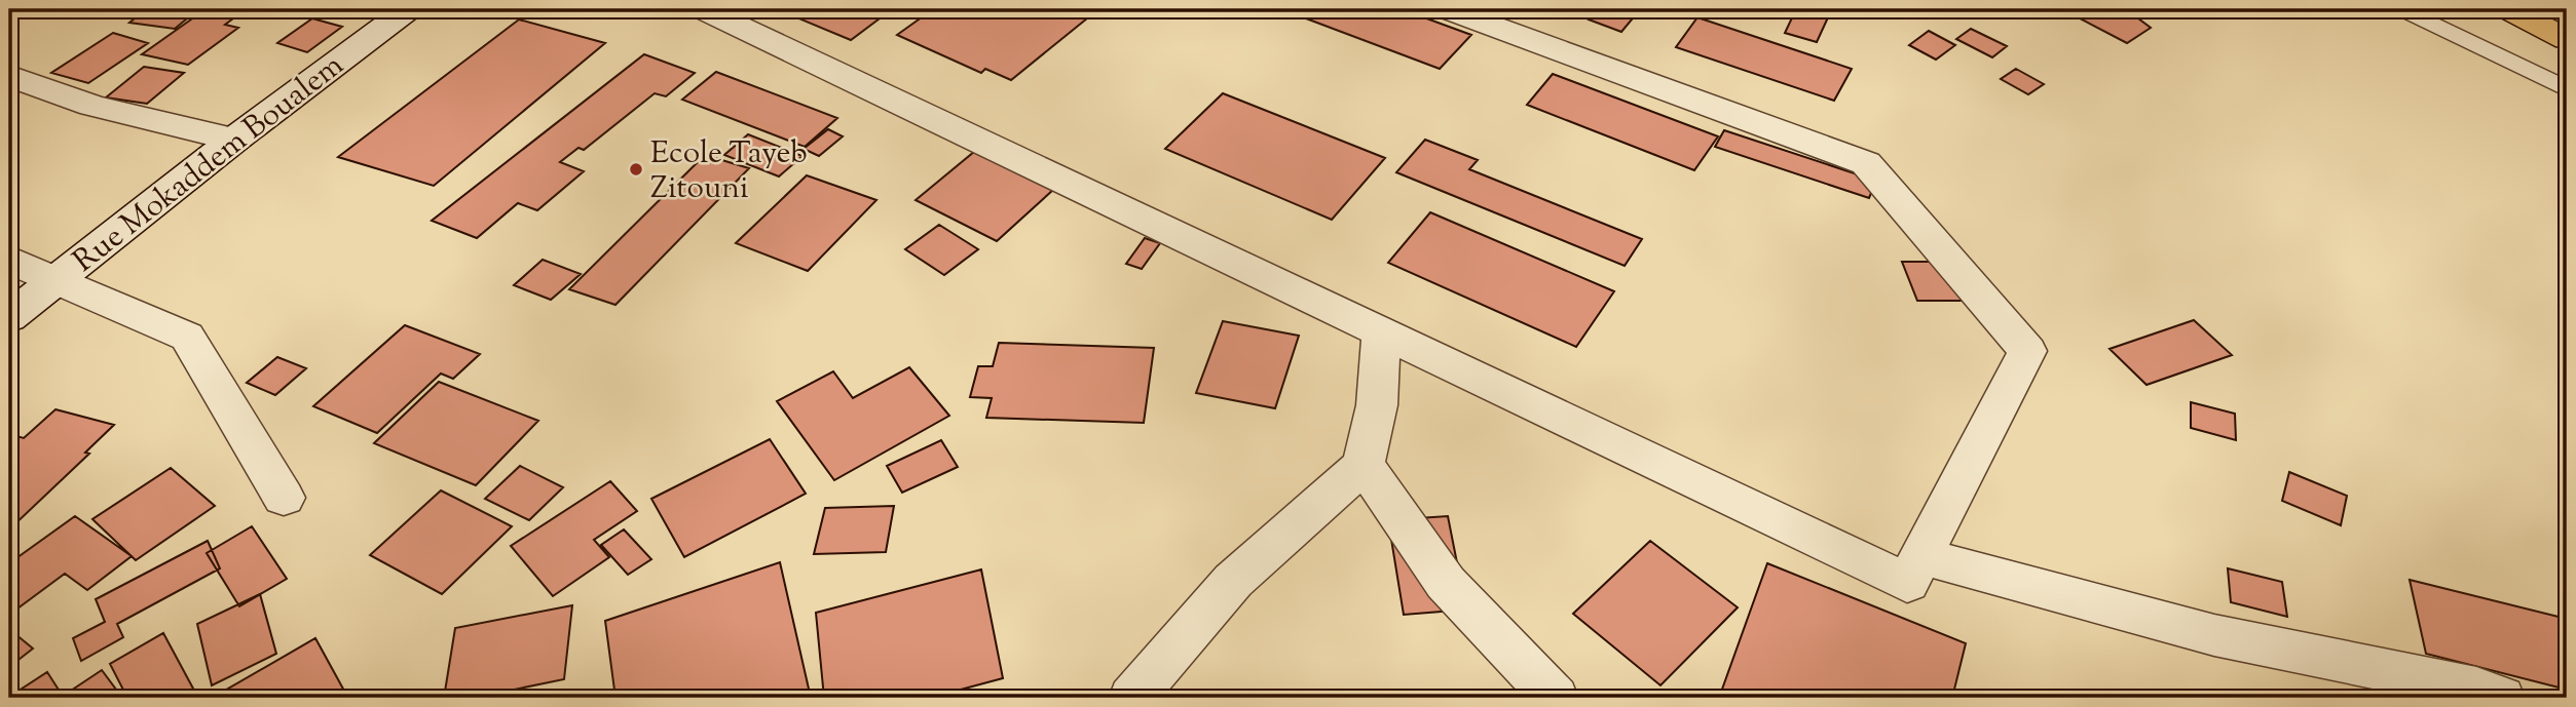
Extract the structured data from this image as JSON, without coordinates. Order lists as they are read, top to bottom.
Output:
{
  "streets": {
    "street": ["Rue Mokaddem Boualem"]
  },
  "places": ["Ecole Tayeb Zitouni"]
}
